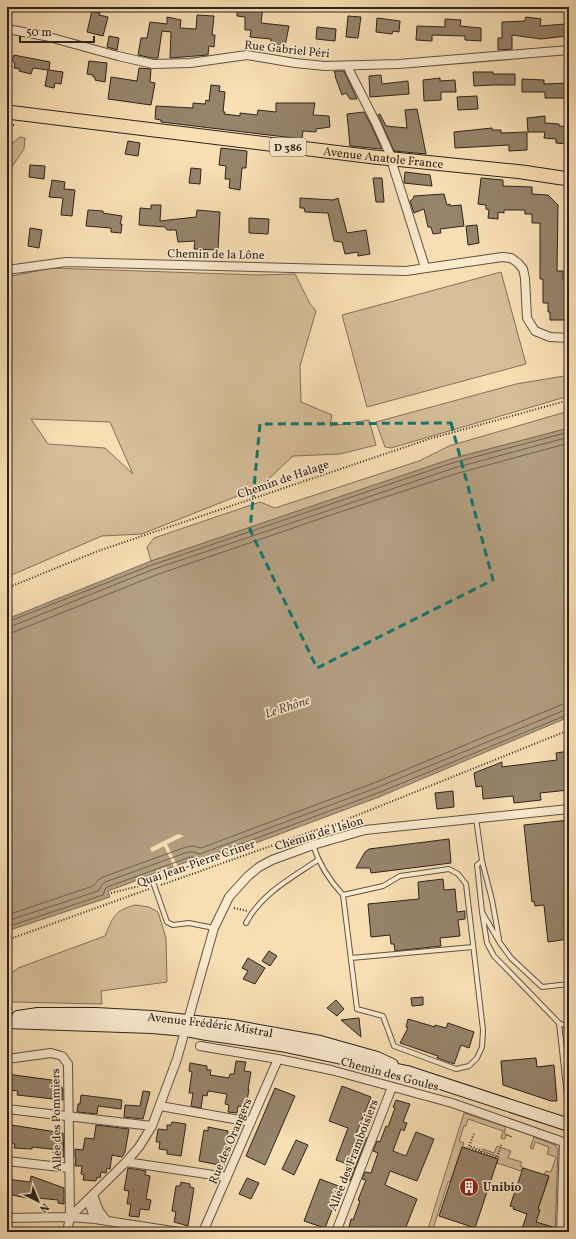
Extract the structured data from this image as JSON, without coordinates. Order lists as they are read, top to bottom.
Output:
{
  "streets": {
    "main road": ["D 386", "Avenue Anatole France", "Avenue Frédéric Mistral"],
    "street": [
      "Rue Gabriel Péri",
      "Chemin de la Lône",
      "Chemin de l'Islon",
      "Chemin des Goules",
      "Allée des Pommiers",
      "Rue des Orangers",
      "Allée des Framboisiers"
    ],
    "path": ["Chemin de Halage", "Quai Jean-Pierre Criner"]
  },
  "crossings": [
    ["Chemin de l'Islon", "Avenue Frédéric Mistral"],
    ["Chemin de l'Islon", "Allée des Pommiers"],
    ["Chemin des Goules", "Rue des Orangers"],
    ["Chemin des Goules", "Allée des Framboisiers"]
  ],
  "water": ["Le Rhône"],
  "places": {
    "building": ["Unibio"]
  },
  "scale_bar": "50 m",
  "north": "bottom right"
}
